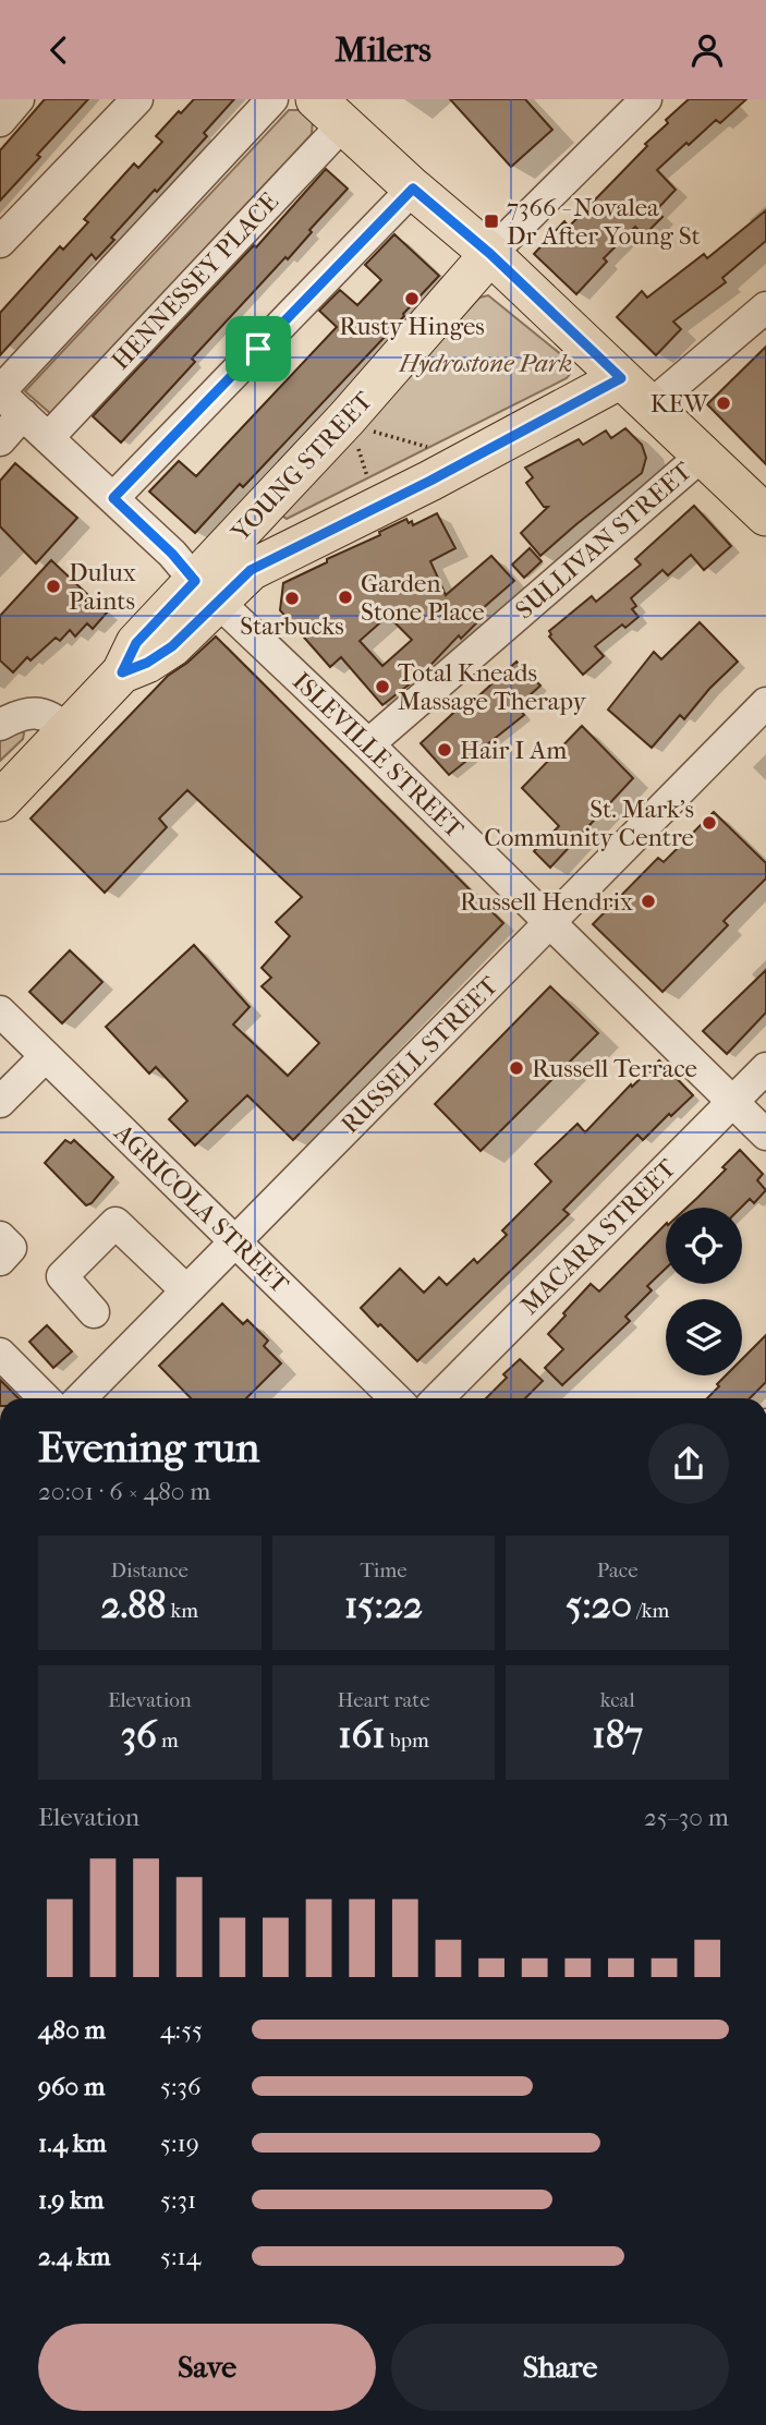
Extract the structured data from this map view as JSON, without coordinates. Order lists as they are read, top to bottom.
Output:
{
  "streets": {
    "main road": ["YOUNG STREET"],
    "street": [
      "HENNESSEY PLACE",
      "SULLIVAN STREET",
      "ISLEVILLE STREET",
      "RUSSELL STREET",
      "AGRICOLA STREET",
      "MACARA STREET"
    ]
  },
  "crossings": [
    ["HENNESSEY PLACE", "ISLEVILLE STREET"],
    ["YOUNG STREET", "ISLEVILLE STREET"],
    ["SULLIVAN STREET", "ISLEVILLE STREET"],
    ["ISLEVILLE STREET", "RUSSELL STREET"],
    ["ISLEVILLE STREET", "MACARA STREET"],
    ["RUSSELL STREET", "AGRICOLA STREET"]
  ],
  "parks": ["Hydrostone Park"],
  "places": {
    "transit": ["7366 - Novalea Dr After Young St"],
    "other": [
      "Rusty Hinges",
      "KEW",
      "Dulux Paints",
      "Garden Stone Place",
      "Starbucks",
      "Total Kneads Massage Therapy",
      "Hair I Am",
      "St. Mark's Community Centre",
      "Russell Hendrix",
      "Russell Terrace"
    ]
  },
  "page": {
    "header": "Milers",
    "heading": ["Evening run", "20:01 · 6 × 480 m"],
    "stats": [
      ["Distance", "2.88 km"],
      ["Time", "15:22"],
      ["Pace", "5:20 /km"],
      ["Elevation", "36 m"],
      ["Heart rate", "161 bpm"],
      ["kcal", "187"]
    ],
    "chart": ["Elevation", "25–30 m"],
    "list": [
      {
        "name": "480 m",
        "note": "4:55"
      },
      {
        "name": "960 m",
        "note": "5:36"
      },
      {
        "name": "1.4 km",
        "note": "5:19"
      },
      {
        "name": "1.9 km",
        "note": "5:31"
      },
      {
        "name": "2.4 km",
        "note": "5:14"
      }
    ],
    "buttons": ["Save", "Share"]
  }
}
